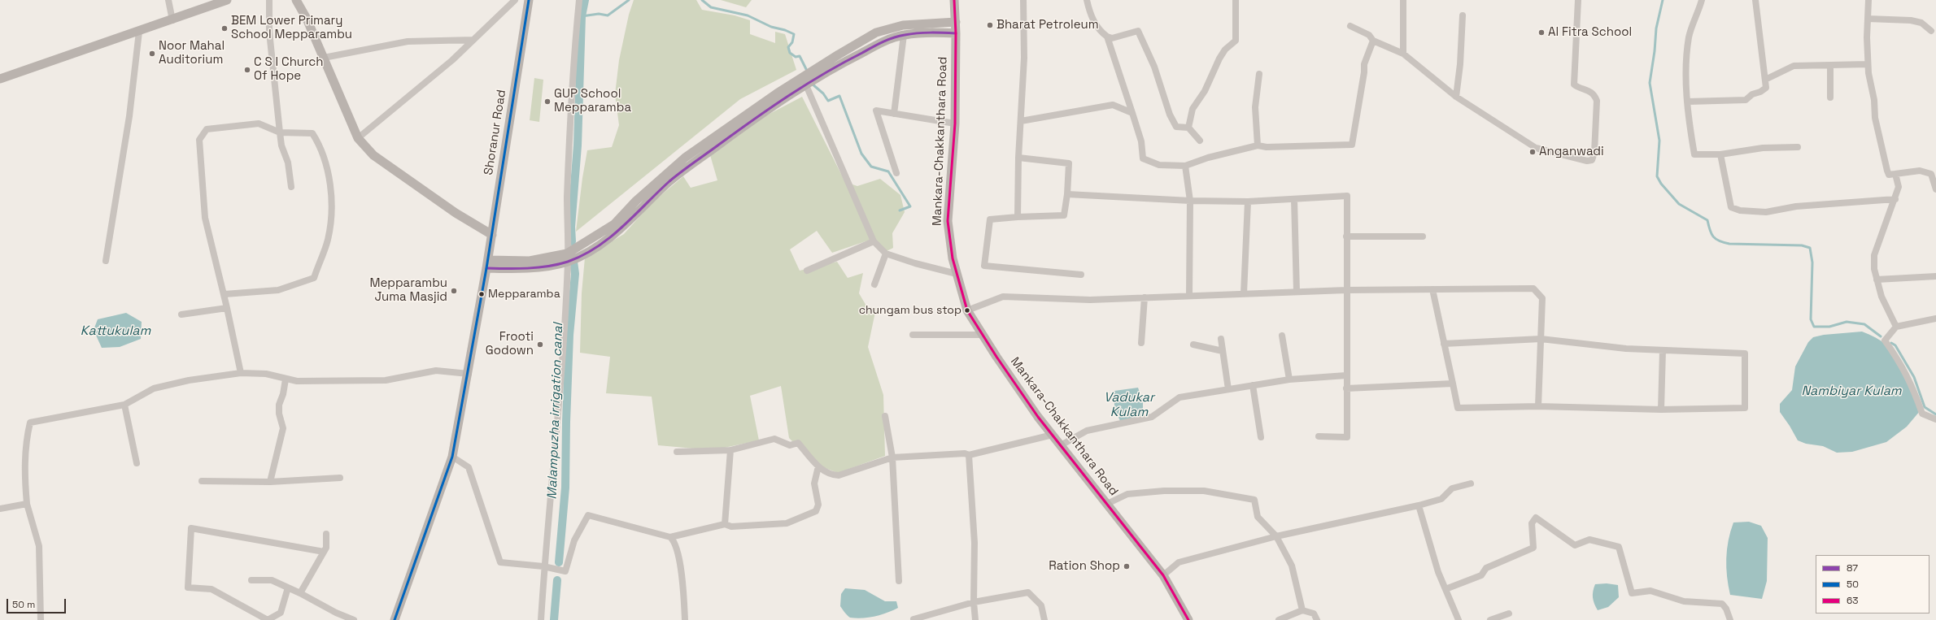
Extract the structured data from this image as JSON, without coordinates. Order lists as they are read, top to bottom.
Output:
{
  "streets": {
    "main road": ["Shoranur Road", "Mankara-Chakkanthara Road"]
  },
  "water": [
    "Kattukulam",
    "Nambiyar Kulam",
    "Vadukar Kulam",
    "Malampuzha irrigation canal"
  ],
  "places": [
    "Bharat Petroleum",
    "BEM Lower Primary School Mepparambu",
    "Al Fitra School",
    "Noor Mahal Auditorium",
    "C S I Church Of Hope",
    "GUP School Mepparamba",
    "Anganwadi",
    "Mepparambu Juma Masjid",
    "Mepparamba",
    "chungam bus stop",
    "Frooti Godown",
    "Ration Shop"
  ],
  "lines": ["transit line 50", "transit line 63", "transit line 87"],
  "legend": ["87", "50", "63"],
  "scale_bar": "50 m"
}
